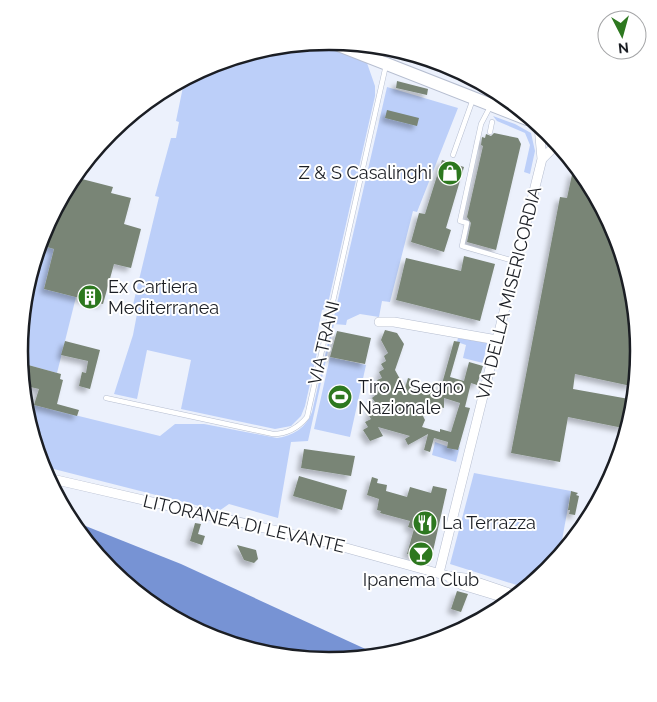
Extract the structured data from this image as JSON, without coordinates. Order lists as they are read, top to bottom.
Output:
{
  "streets": {
    "street": ["VIA DELLA MISERICORDIA", "LITORANEA DI LEVANTE"],
    "lane": ["VIA TRANI"]
  },
  "crossings": [
    ["VIA DELLA MISERICORDIA", "LITORANEA DI LEVANTE"]
  ],
  "places": {
    "shop": ["Z & S Casalinghi"],
    "building": ["Ex Cartiera Mediterranea"],
    "sports": ["Tiro A Segno Nazionale"],
    "restaurant": ["La Terrazza"],
    "bar": ["Ipanema Club"]
  },
  "north": "bottom"
}
